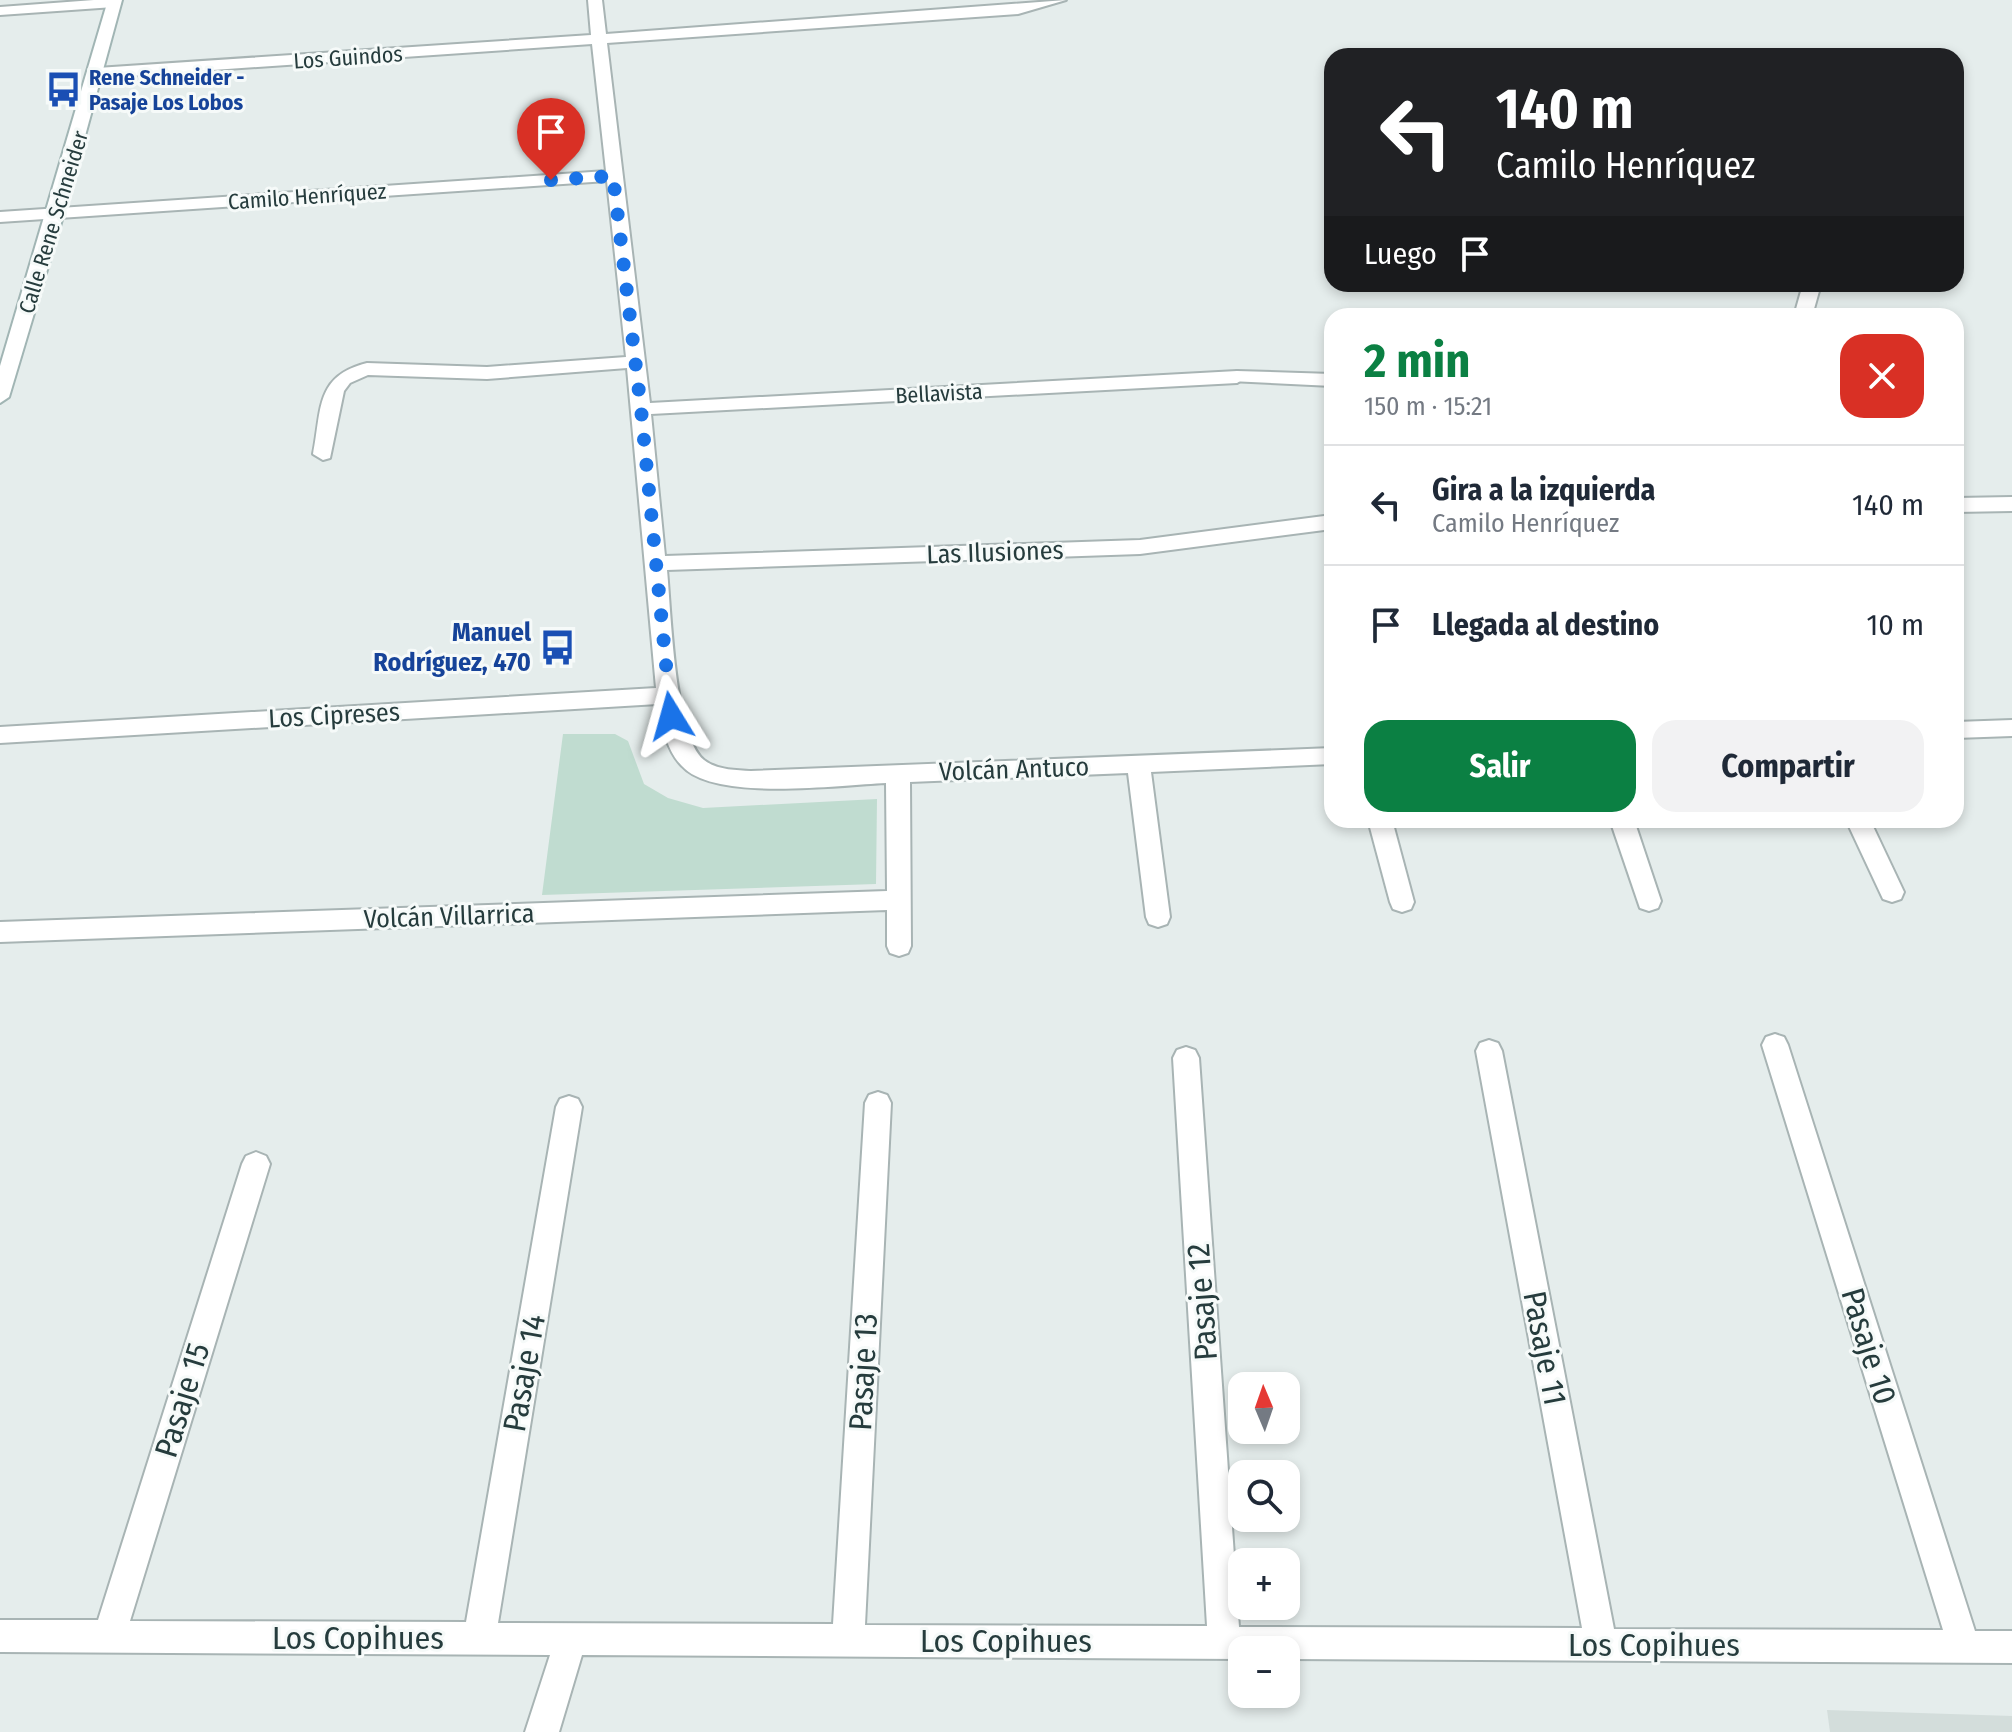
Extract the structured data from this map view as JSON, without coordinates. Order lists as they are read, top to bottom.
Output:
{
  "streets": {
    "street": [
      "Los Guindos",
      "Camilo Henríquez",
      "Calle Rene Schneider",
      "Bellavista",
      "Las Ilusiones",
      "Los Cipreses",
      "Volcán Antuco",
      "Volcán Villarrica",
      "Pasaje 12",
      "Pasaje 10",
      "Pasaje 11",
      "Pasaje 13",
      "Pasaje 14",
      "Pasaje 15",
      "Los Copihues"
    ]
  },
  "crossings": [
    ["Los Guindos", "Calle Rene Schneider"],
    ["Camilo Henríquez", "Calle Rene Schneider"],
    ["Los Cipreses", "Volcán Antuco"],
    ["Pasaje 12", "Los Copihues"],
    ["Pasaje 10", "Los Copihues"],
    ["Pasaje 11", "Los Copihues"],
    ["Pasaje 13", "Los Copihues"],
    ["Pasaje 14", "Los Copihues"],
    ["Pasaje 15", "Los Copihues"]
  ],
  "places": {
    "bus stop": ["Rene Schneider - Pasaje Los Lobos", "Manuel Rodríguez, 470"]
  },
  "north": "top",
  "page": {
    "turn": ["140 m", "Camilo Henríquez"],
    "then": "Luego",
    "heading": ["2 min", "150 m · 15:21"],
    "list": [
      {
        "name": "Gira a la izquierda",
        "note": "Camilo Henríquez",
        "value": "140 m"
      },
      {
        "name": "Llegada al destino",
        "value": "10 m"
      }
    ],
    "buttons": ["Salir", "Compartir"],
    "map_buttons": ["+", "−"]
  }
}
